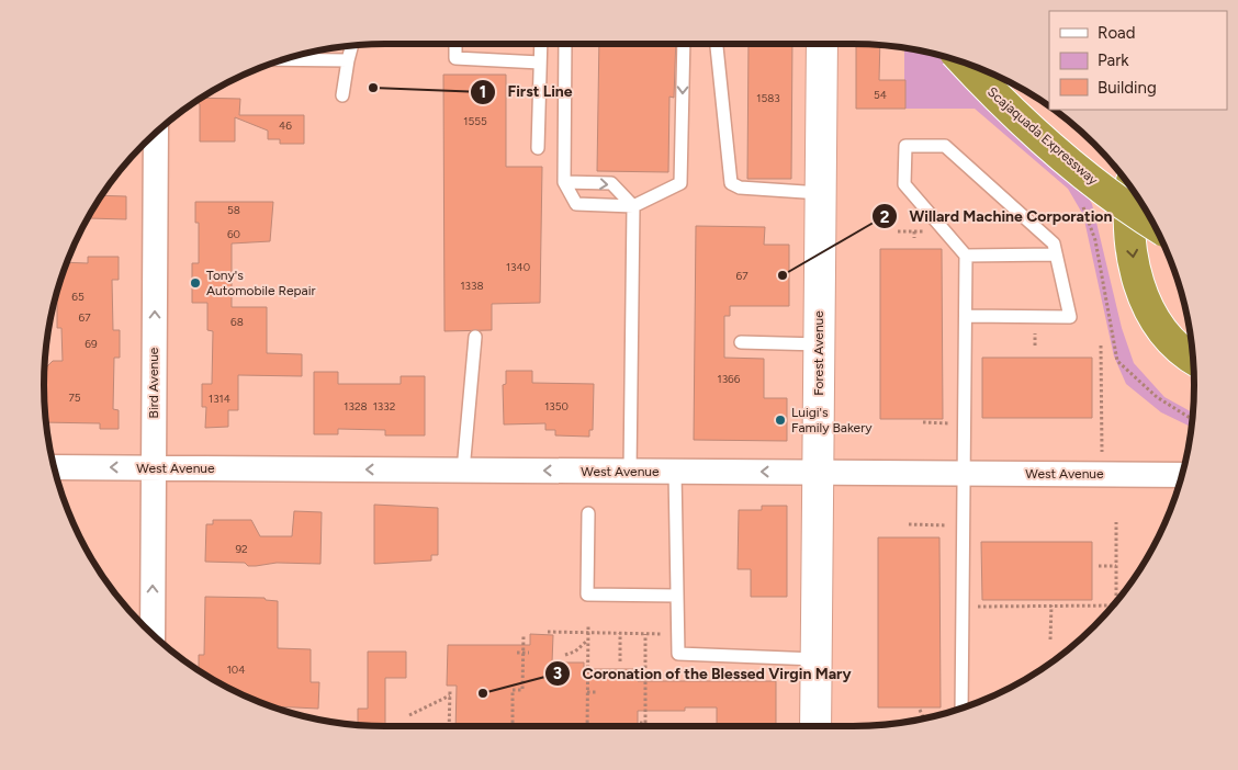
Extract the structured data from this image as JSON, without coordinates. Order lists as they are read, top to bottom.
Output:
{
  "streets": {
    "highway": ["Scajaquada Expressway"],
    "street": ["Forest Avenue", "Bird Avenue", "West Avenue"]
  },
  "crossings": [
    ["Forest Avenue", "West Avenue"],
    ["Bird Avenue", "West Avenue"]
  ],
  "one_way": ["Bird Avenue", "West Avenue"],
  "places": [
    "First Line",
    "Willard Machine Corporation",
    "Tony's Automobile Repair",
    "Luigi's Family Bakery",
    "Coronation of the Blessed Virgin Mary"
  ],
  "house_numbers": [
    "54",
    "1583",
    "1555",
    "46",
    "58",
    "60",
    "1340",
    "67",
    "1338",
    "65",
    "67",
    "68",
    "69",
    "1366",
    "75",
    "1314",
    "1328",
    "1332",
    "1350",
    "92",
    "104"
  ],
  "legend": ["Road", "Park", "Building"]
}
